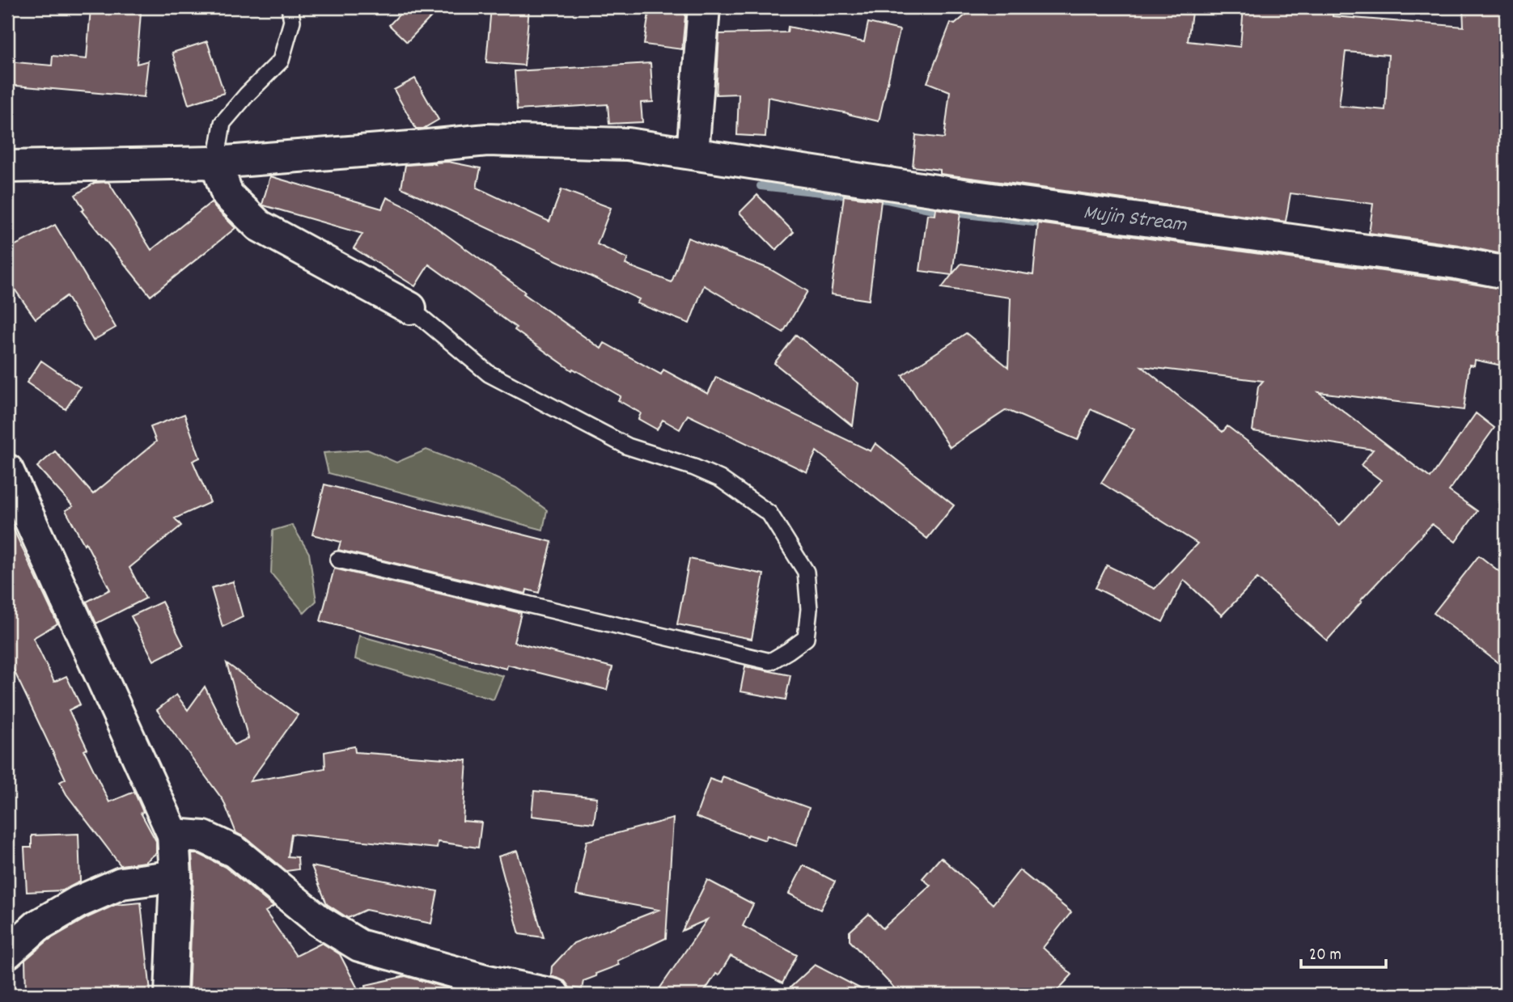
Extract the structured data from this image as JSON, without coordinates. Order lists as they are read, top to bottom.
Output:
{
  "water": ["Mujin Stream"],
  "scale_bar": "20 m"
}
